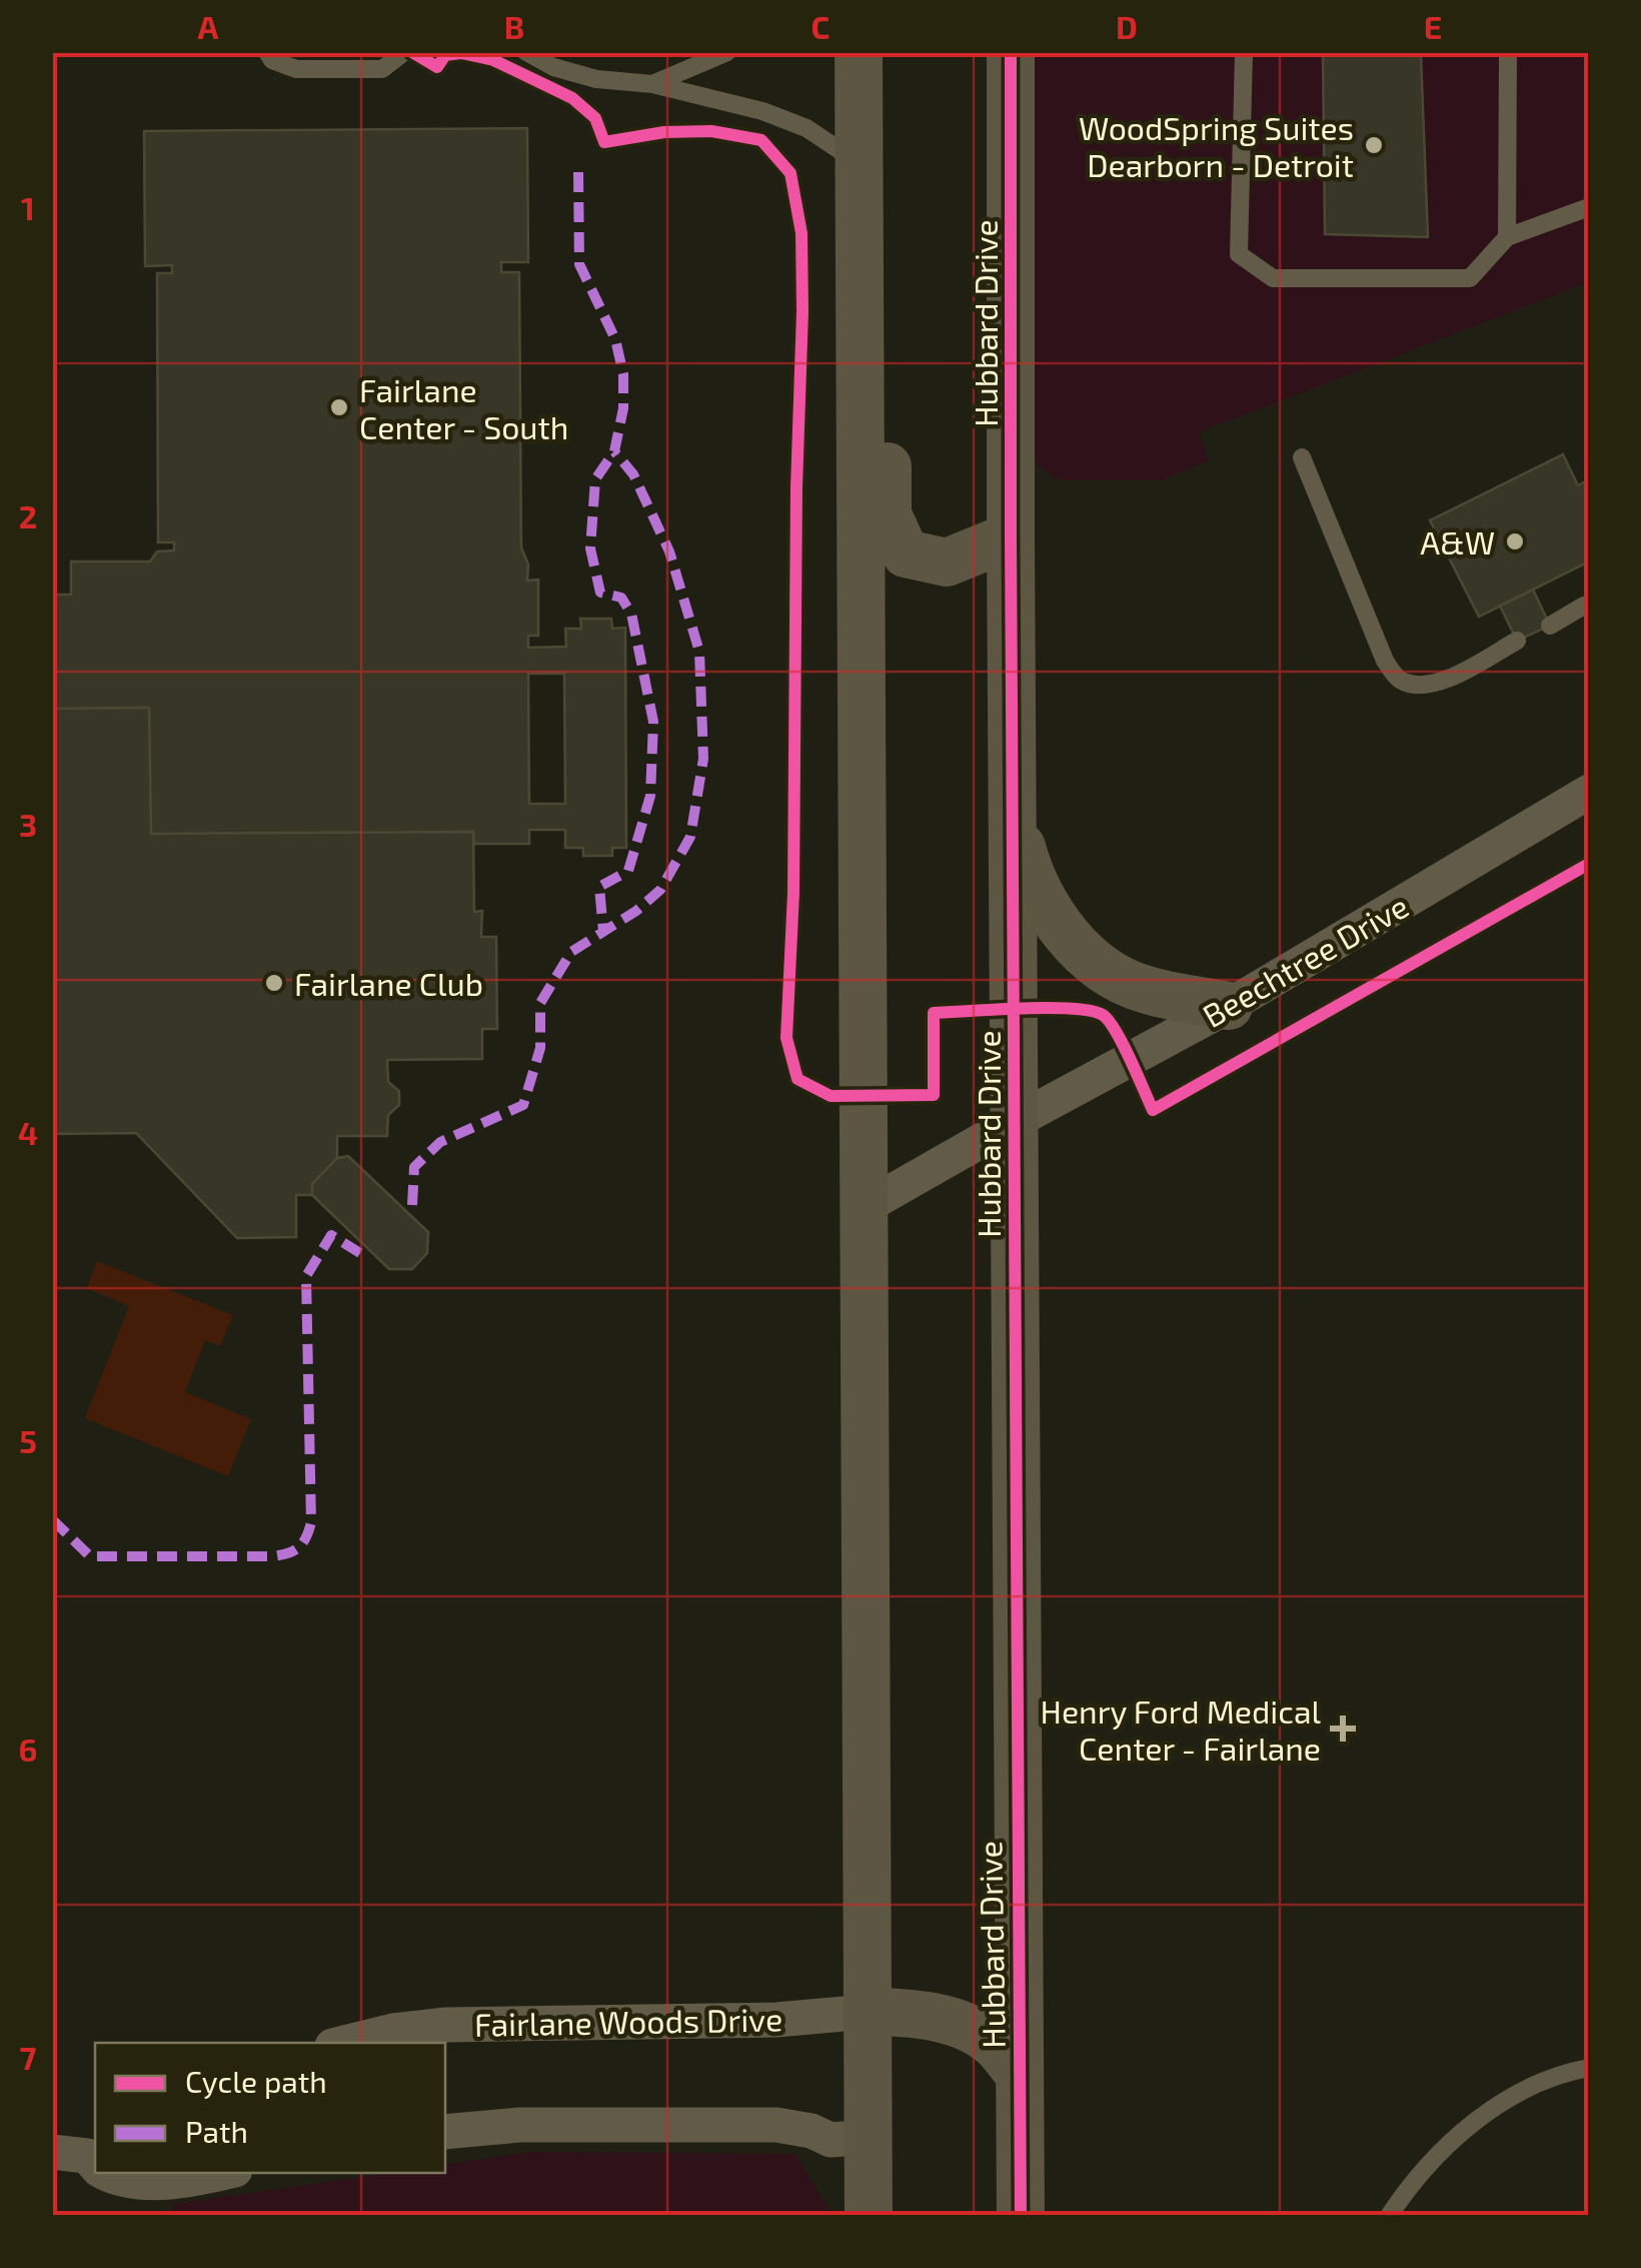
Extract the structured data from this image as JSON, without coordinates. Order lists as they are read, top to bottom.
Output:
{
  "streets": {
    "street": ["Hubbard Drive", "Beechtree Drive", "Fairlane Woods Drive"]
  },
  "crossings": [
    ["Hubbard Drive", "Beechtree Drive"]
  ],
  "places": {
    "other": [
      "WoodSpring Suites Dearborn - Detroit",
      "Fairlane Center - South",
      "A&W",
      "Fairlane Club"
    ],
    "health": ["Henry Ford Medical Center - Fairlane"]
  },
  "legend": ["Cycle path", "Path"],
  "grid": {
    "columns": [
      "A",
      "B",
      "C",
      "D",
      "E"
    ],
    "rows": [
      "1",
      "2",
      "3",
      "4",
      "5",
      "6",
      "7"
    ]
  }
}
